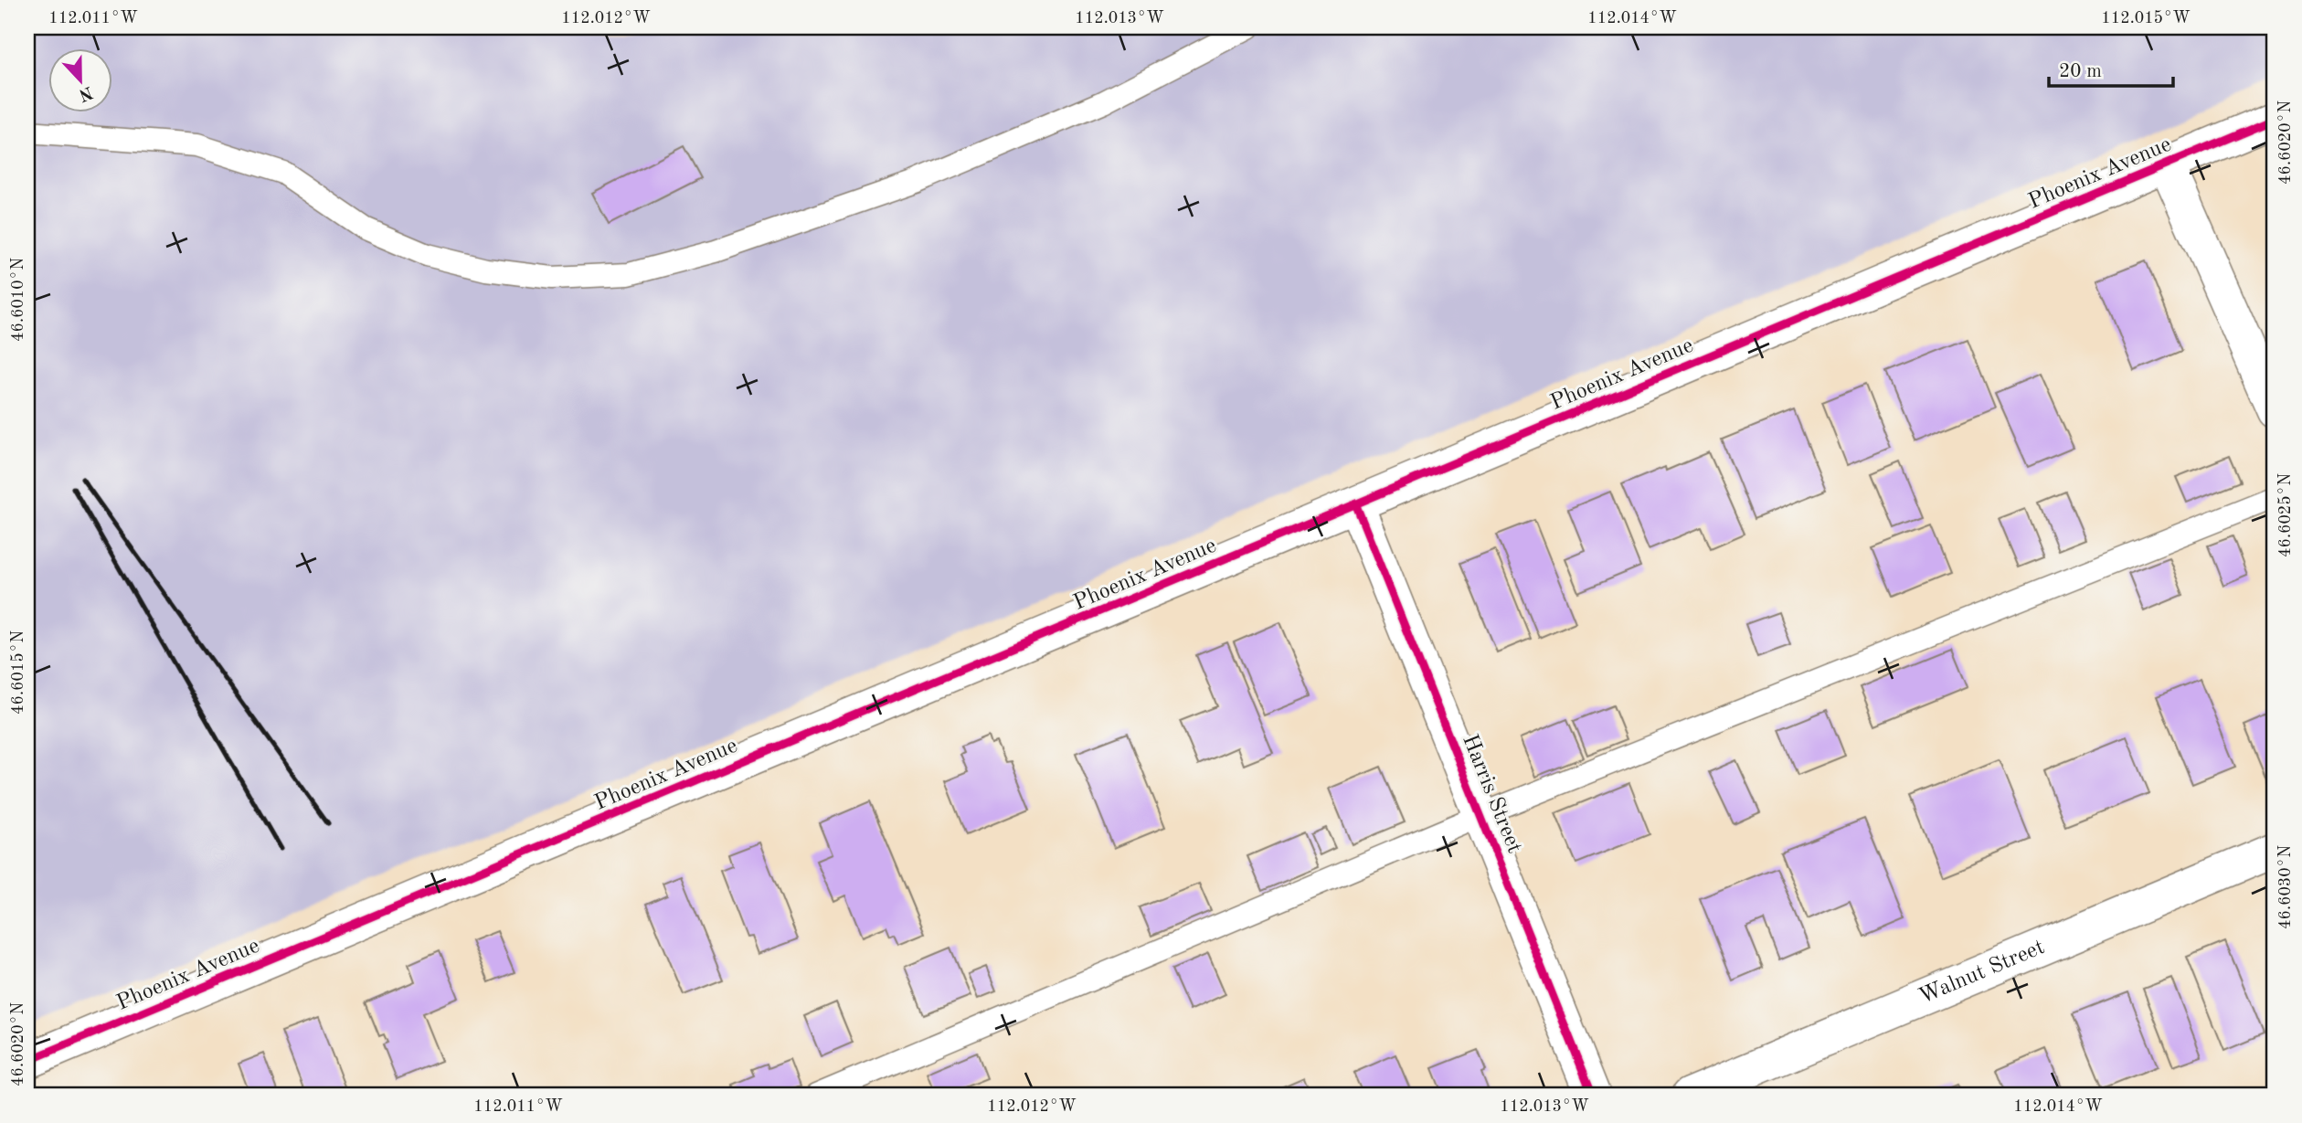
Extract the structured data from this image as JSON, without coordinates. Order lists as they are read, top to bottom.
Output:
{
  "streets": {
    "street": ["Phoenix Avenue", "Harris Street", "Walnut Street"]
  },
  "crossings": [
    ["Phoenix Avenue", "Harris Street"]
  ],
  "scale_bar": "20 m",
  "north": "bottom",
  "coordinates": [
    "112.011°W",
    "112.012°W",
    "112.013°W",
    "112.014°W",
    "112.015°W",
    "46.6020°N",
    "46.6010°N",
    "46.6025°N",
    "46.6015°N",
    "46.6030°N"
  ]
}
